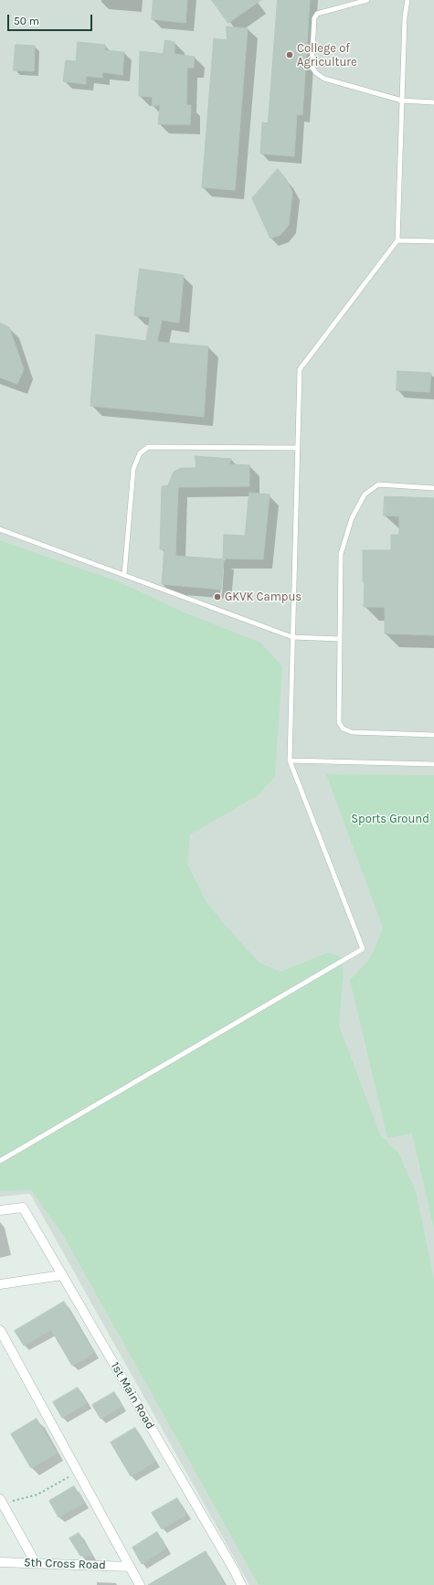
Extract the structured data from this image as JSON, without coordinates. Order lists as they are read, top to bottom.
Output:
{
  "streets": {
    "street": ["1st Main Road", "5th Cross Road"]
  },
  "parks": ["Sports Ground"],
  "places": ["College of Agriculture", "GKVK Campus"],
  "scale_bar": "50 m"
}
